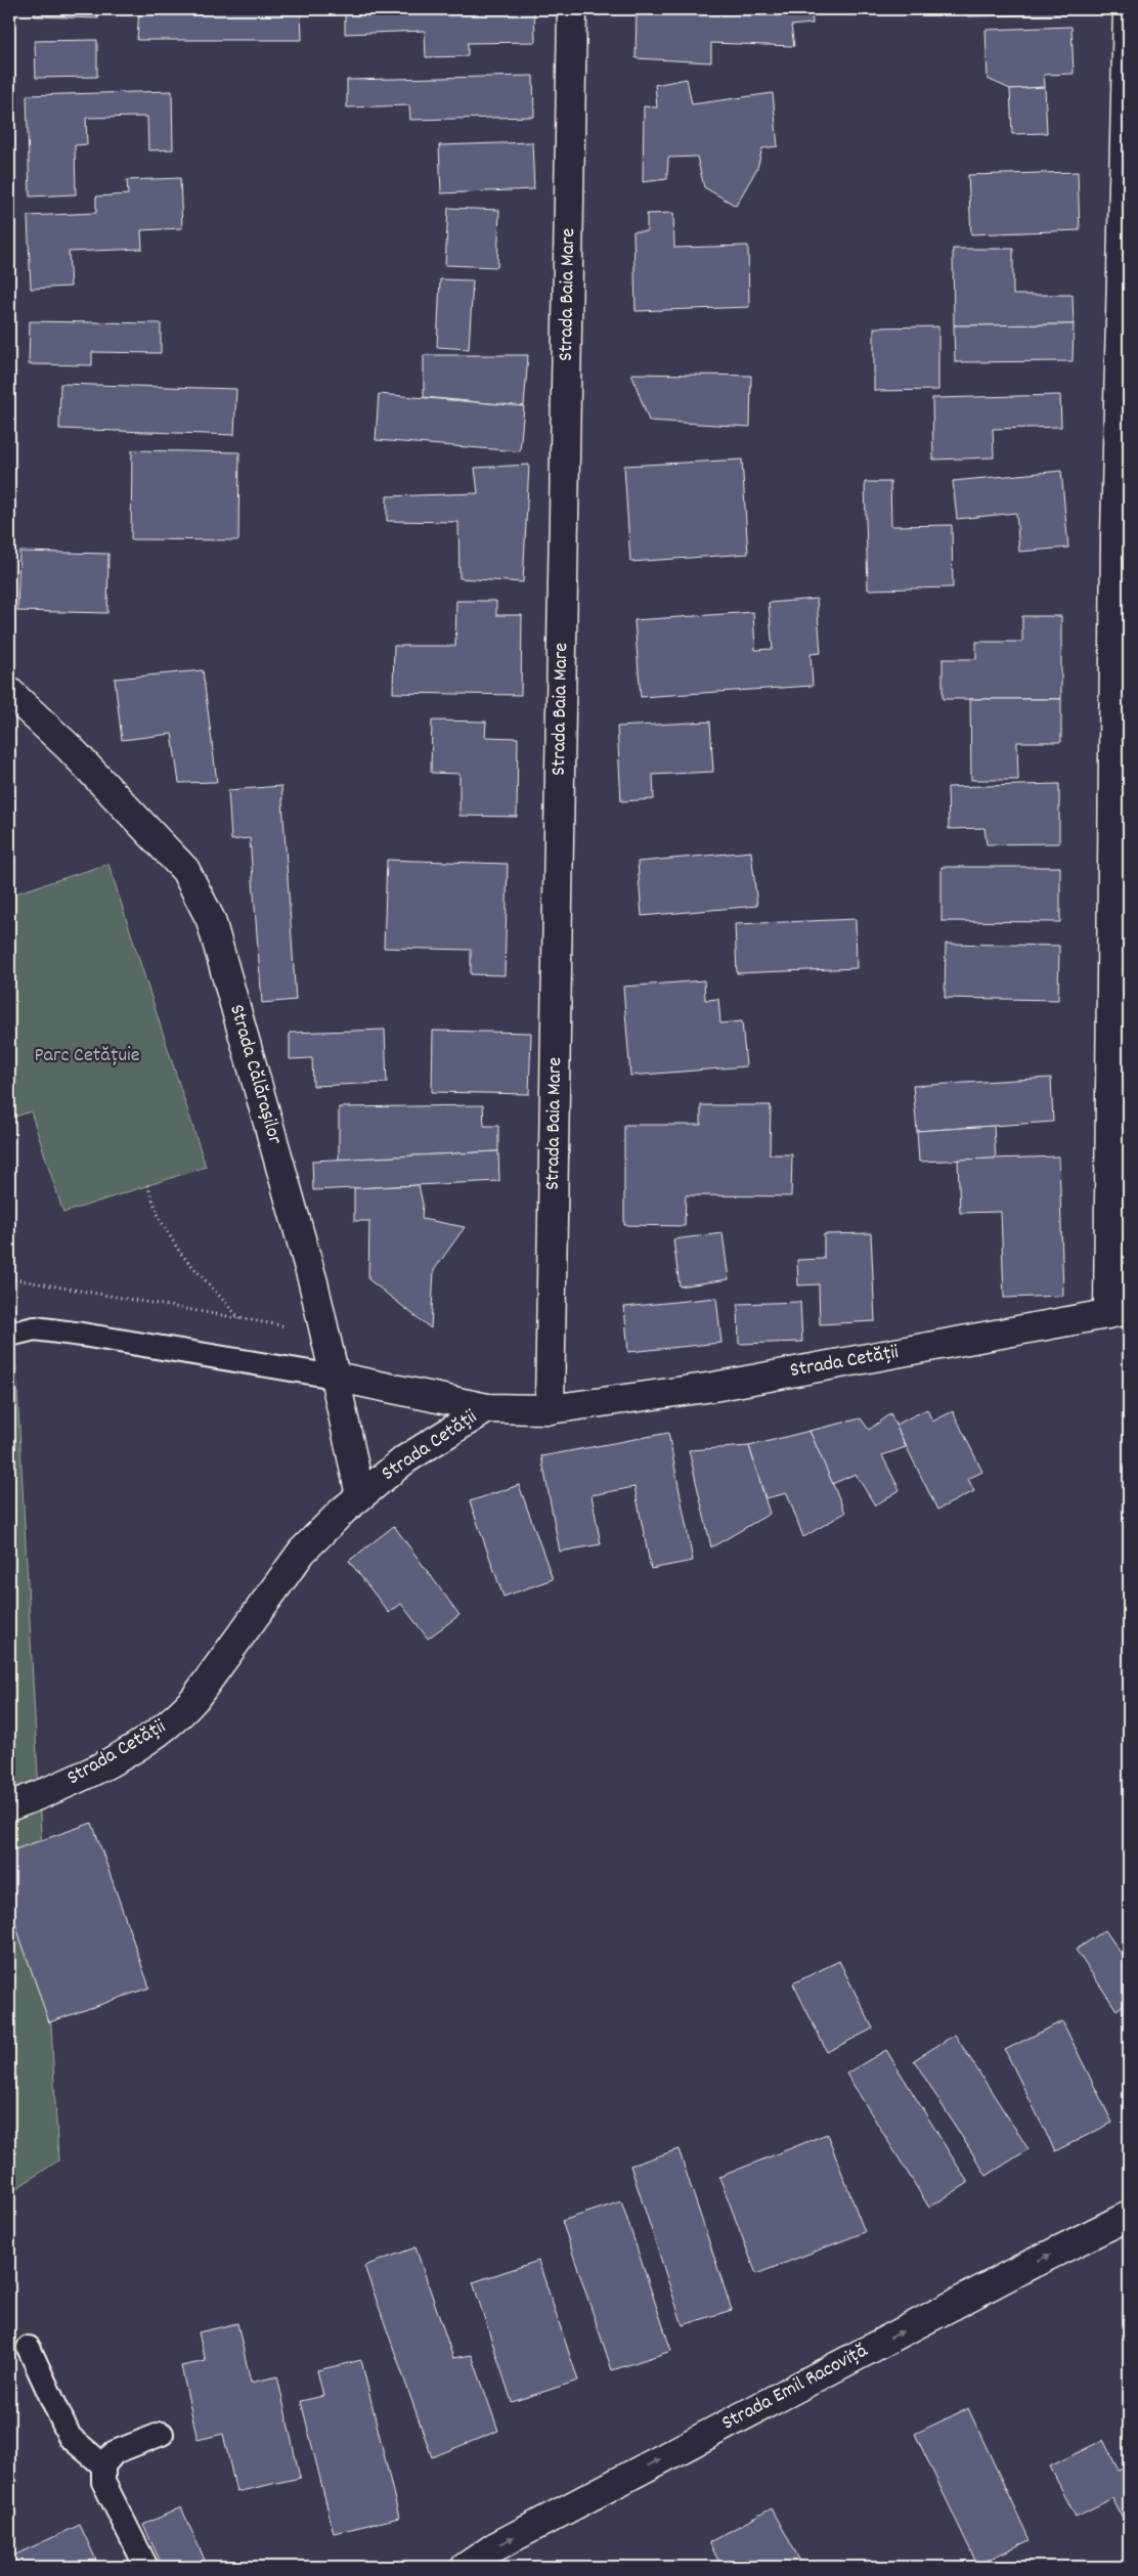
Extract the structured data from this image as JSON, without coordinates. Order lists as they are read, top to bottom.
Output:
{
  "streets": {
    "street": [
      "Strada Baia Mare",
      "Strada Călărașilor",
      "Strada Cetății",
      "Strada Emil Racoviță"
    ]
  },
  "crossings": [
    ["Strada Baia Mare", "Strada Cetății"],
    ["Strada Călărașilor", "Strada Cetății"]
  ],
  "one_way": ["Strada Emil Racoviță"],
  "parks": ["Parc Cetățuie"]
}
